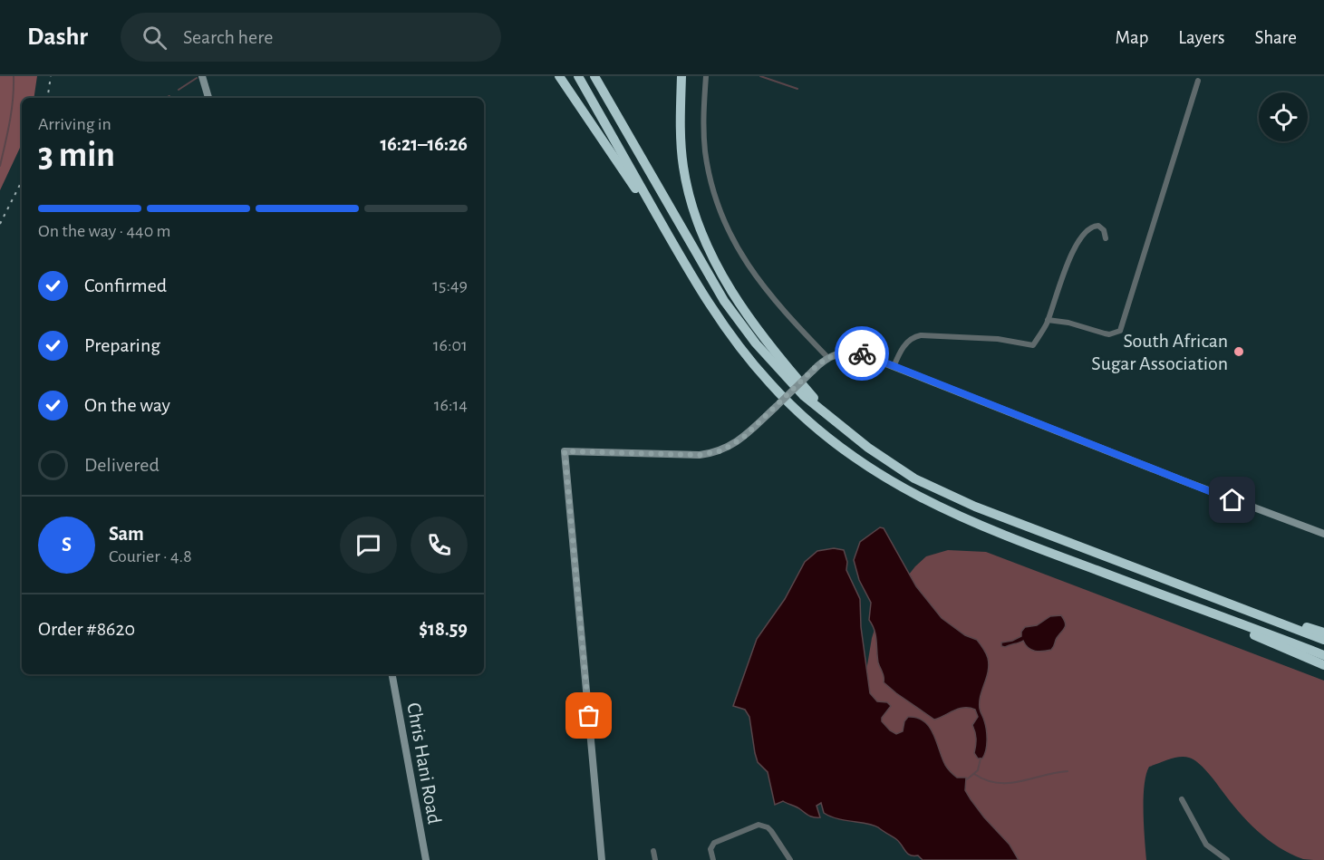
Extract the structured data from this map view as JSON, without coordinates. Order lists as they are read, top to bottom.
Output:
{
  "streets": {
    "street": ["Chris Hani Road"]
  },
  "places": ["South African Sugar Association"],
  "page": {
    "header": "Dashr",
    "search": "Search here",
    "nav": ["Map", "Layers", "Share"],
    "heading": ["3 min", "Arriving in", "16:21–16:26"],
    "panel": [
      "Sam",
      "Courier · 4.8",
      "Order #8620",
      "$18.59"
    ],
    "bar": "On the way · 440 m",
    "list": [
      ["Confirmed", "15:49"],
      ["Preparing", "16:01"],
      ["On the way", "16:14"],
      "Delivered"
    ],
    "round": "S"
  }
}
